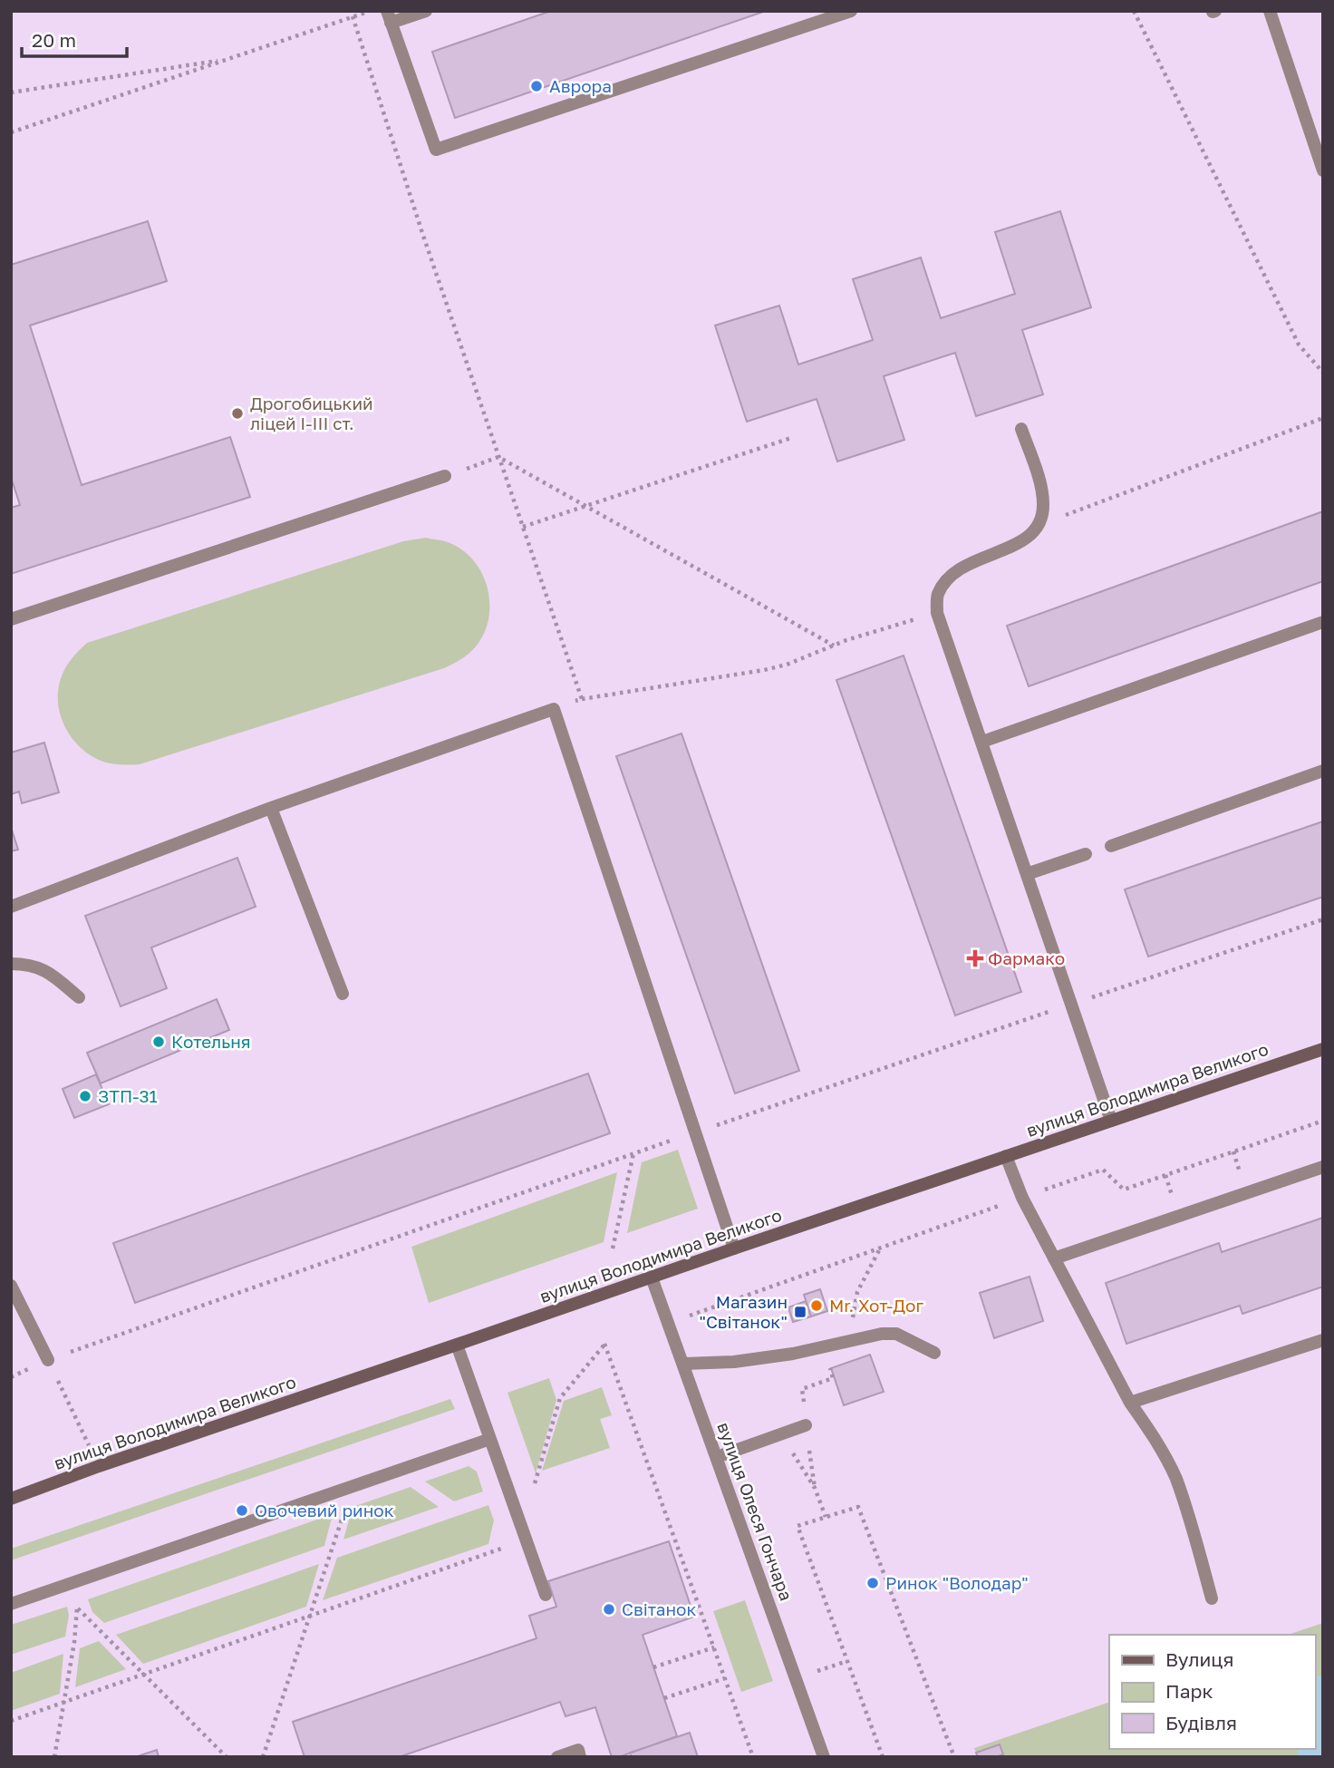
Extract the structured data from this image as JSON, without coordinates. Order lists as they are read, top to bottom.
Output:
{
  "streets": {
    "street": ["вулиця Володимира Великого", "вулиця Олеся Гончара"]
  },
  "crossings": [
    ["вулиця Володимира Великого", "вулиця Олеся Гончара"]
  ],
  "places": {
    "other": [
      "Аврора",
      "Дрогобицький ліцей І-ІІІ ст.",
      "Котельня",
      "ЗТП-31",
      "Mr. Хот-Дог",
      "Овочевий ринок",
      "Ринок \"Володар\"",
      "Світанок"
    ],
    "health": ["Фармако"],
    "transit": ["Магазин \"Світанок\""]
  },
  "legend": ["Вулиця", "Парк", "Будівля"],
  "scale_bar": "20 m"
}
